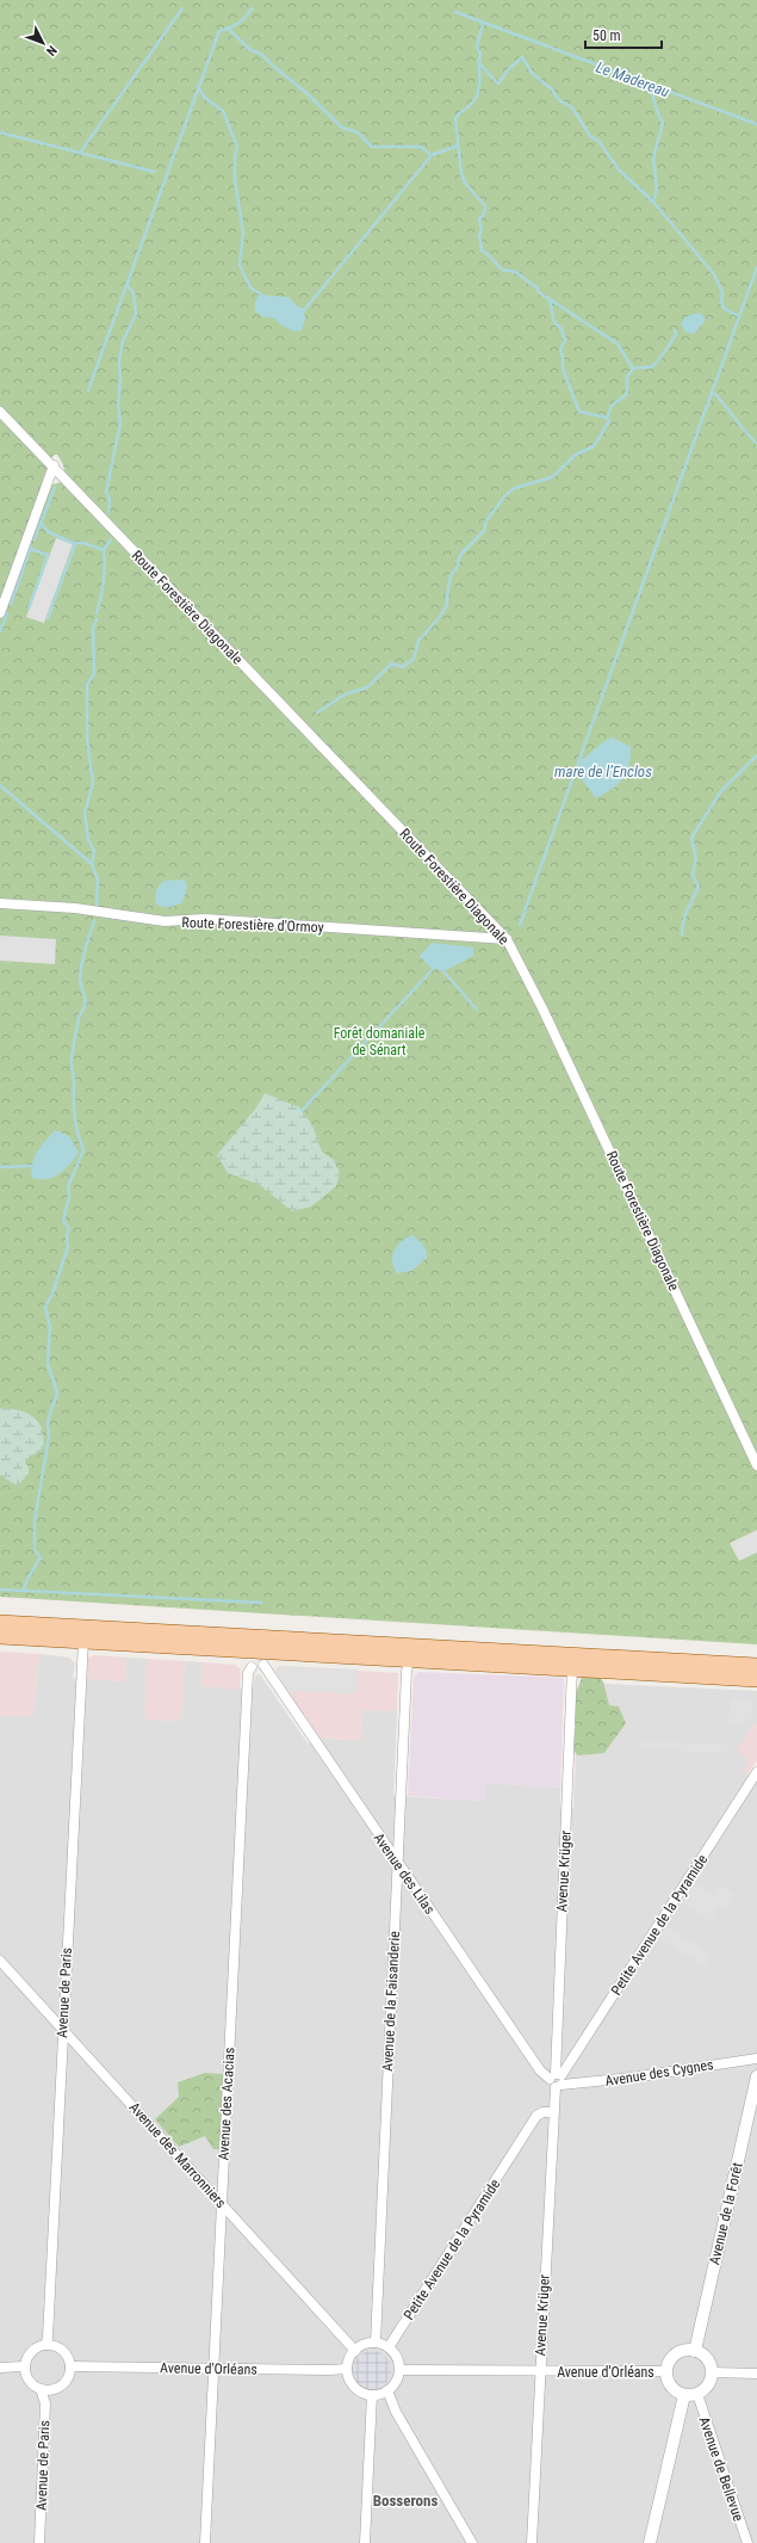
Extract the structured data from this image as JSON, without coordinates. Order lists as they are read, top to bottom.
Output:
{
  "streets": {
    "street": [
      "Route Forestière Diagonale",
      "Route Forestière d'Ormoy",
      "Avenue Krüger",
      "Avenue des Lilas",
      "Petite Avenue de la Pyramide",
      "Avenue de Paris",
      "Avenue de la Faisanderie",
      "Avenue des Cygnes",
      "Avenue des Acacias",
      "Avenue des Marronniers",
      "Avenue de la Forêt",
      "Avenue d'Orléans",
      "Avenue de Bellevue"
    ]
  },
  "crossings": [
    ["Route Forestière Diagonale", "Route Forestière d'Ormoy"],
    ["Avenue Krüger", "Avenue des Lilas"],
    ["Avenue Krüger", "Petite Avenue de la Pyramide"],
    ["Avenue Krüger", "Avenue des Cygnes"],
    ["Avenue Krüger", "Avenue d'Orléans"],
    ["Avenue des Lilas", "Petite Avenue de la Pyramide"],
    ["Avenue des Lilas", "Avenue de la Faisanderie"],
    ["Avenue des Lilas", "Avenue des Cygnes"],
    ["Petite Avenue de la Pyramide", "Avenue de la Faisanderie"],
    ["Petite Avenue de la Pyramide", "Avenue des Cygnes"],
    ["Petite Avenue de la Pyramide", "Avenue des Marronniers"],
    ["Petite Avenue de la Pyramide", "Avenue d'Orléans"],
    ["Avenue de Paris", "Avenue des Marronniers"],
    ["Avenue de Paris", "Avenue d'Orléans"],
    ["Avenue de la Faisanderie", "Avenue des Marronniers"],
    ["Avenue de la Faisanderie", "Avenue d'Orléans"],
    ["Avenue des Acacias", "Avenue des Marronniers"],
    ["Avenue des Acacias", "Avenue d'Orléans"],
    ["Avenue des Marronniers", "Avenue d'Orléans"],
    ["Avenue de la Forêt", "Avenue d'Orléans"],
    ["Avenue de la Forêt", "Avenue de Bellevue"],
    ["Avenue d'Orléans", "Avenue de Bellevue"]
  ],
  "districts": ["Bosserons"],
  "water": ["Le Madereau", "mare de l’Enclos"],
  "parks": ["Forêt domaniale de Sénart"],
  "scale_bar": "50 m",
  "north": "bottom right"
}
